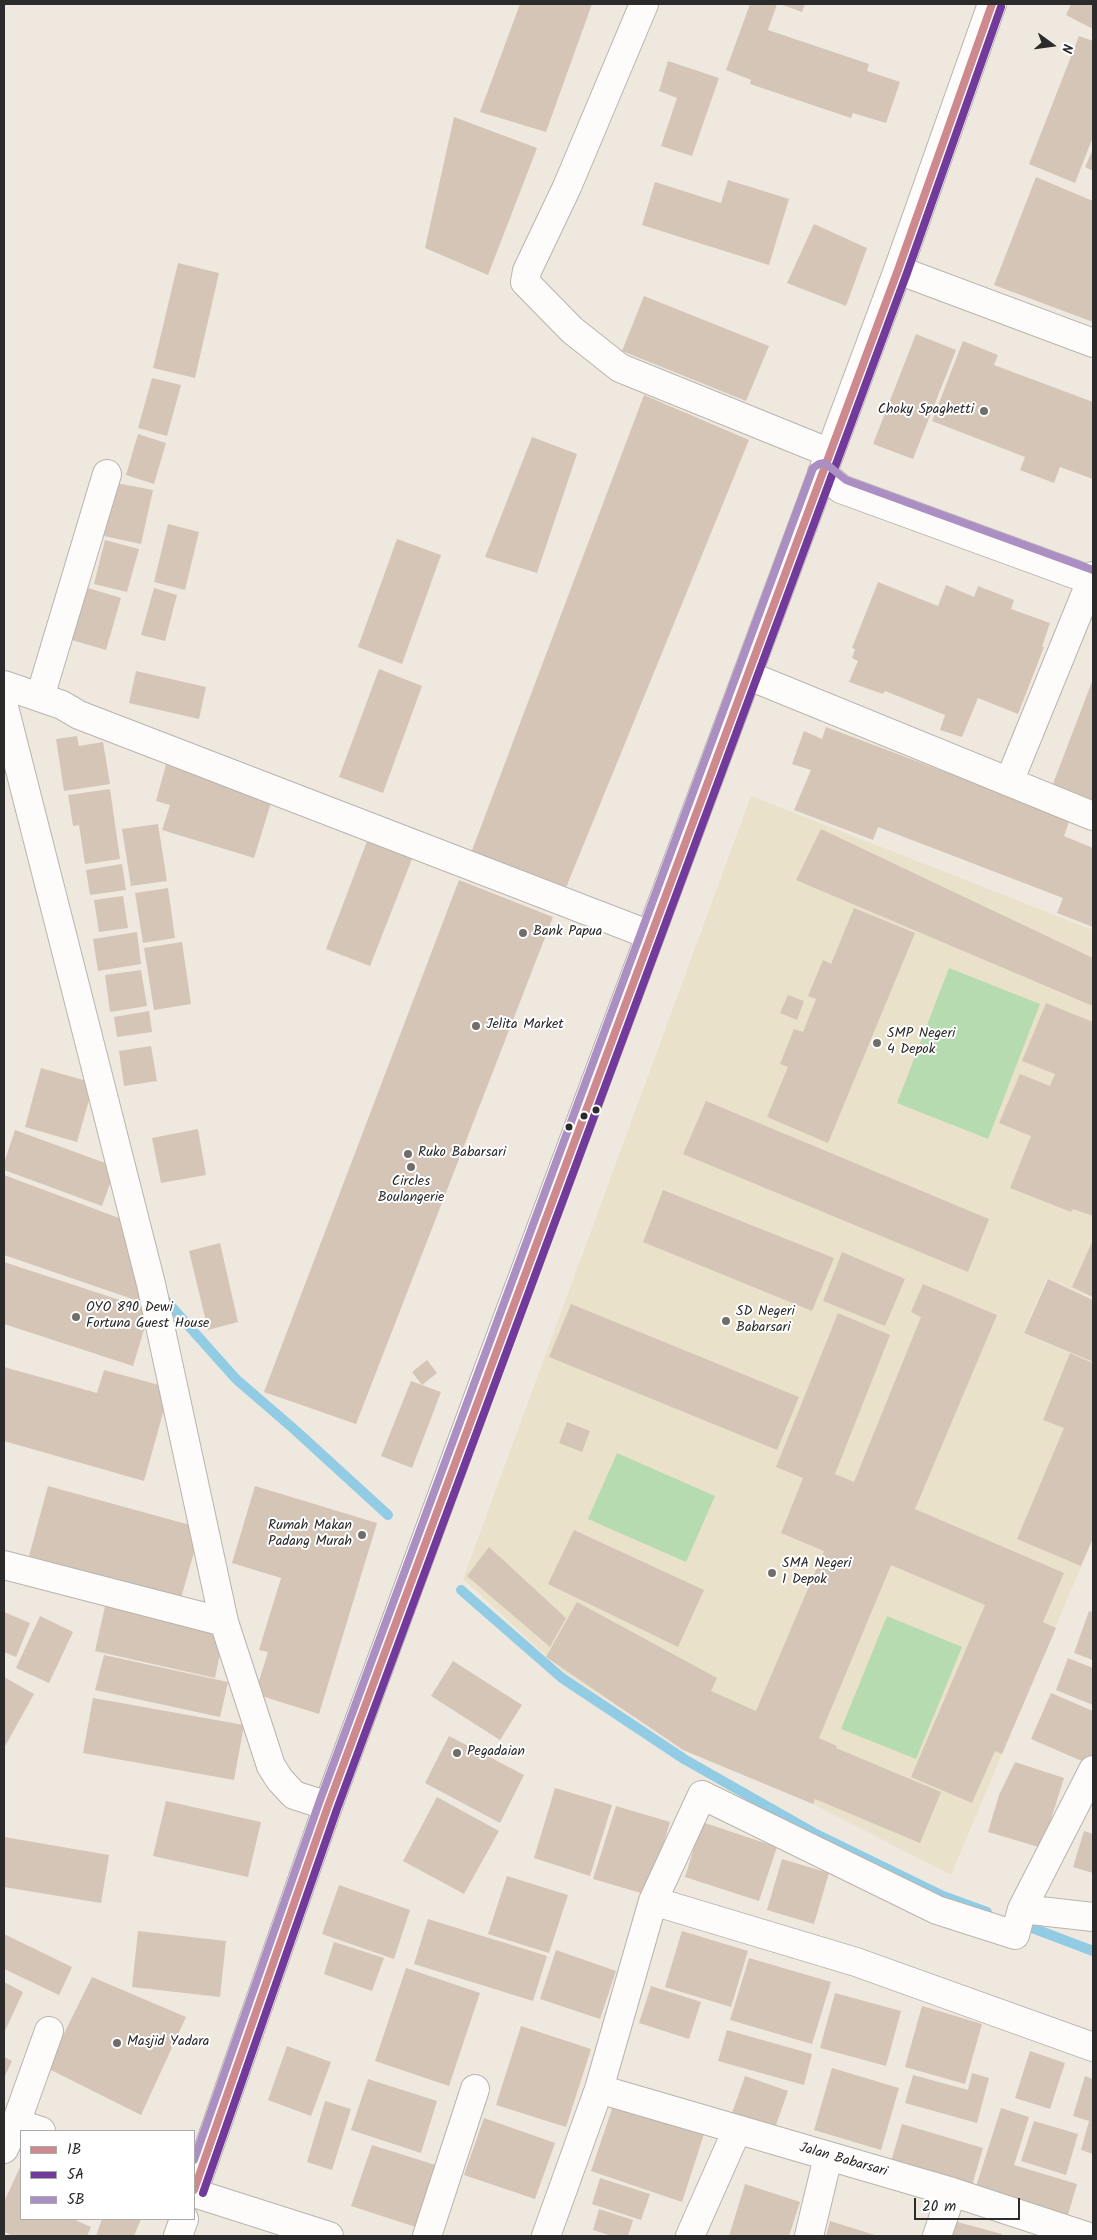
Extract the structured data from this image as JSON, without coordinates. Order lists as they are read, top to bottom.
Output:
{
  "streets": {
    "street": ["Jalan Babarsari"]
  },
  "places": [
    "Choky Spaghetti",
    "Bank Papua",
    "Jelita Market",
    "SMP Negeri 4 Depok",
    "Ruko Babarsari",
    "Circles Boulangerie",
    "OYO 890 Dewi Fortuna Guest House",
    "SD Negeri Babarsari",
    "Rumah Makan Padang Murah",
    "SMA Negeri 1 Depok",
    "Pegadaian",
    "Masjid Yadara"
  ],
  "lines": ["transit line 1B", "transit line 5A", "transit line 5B"],
  "legend": ["1B", "5A", "5B"],
  "scale_bar": "20 m",
  "north": "right"
}
